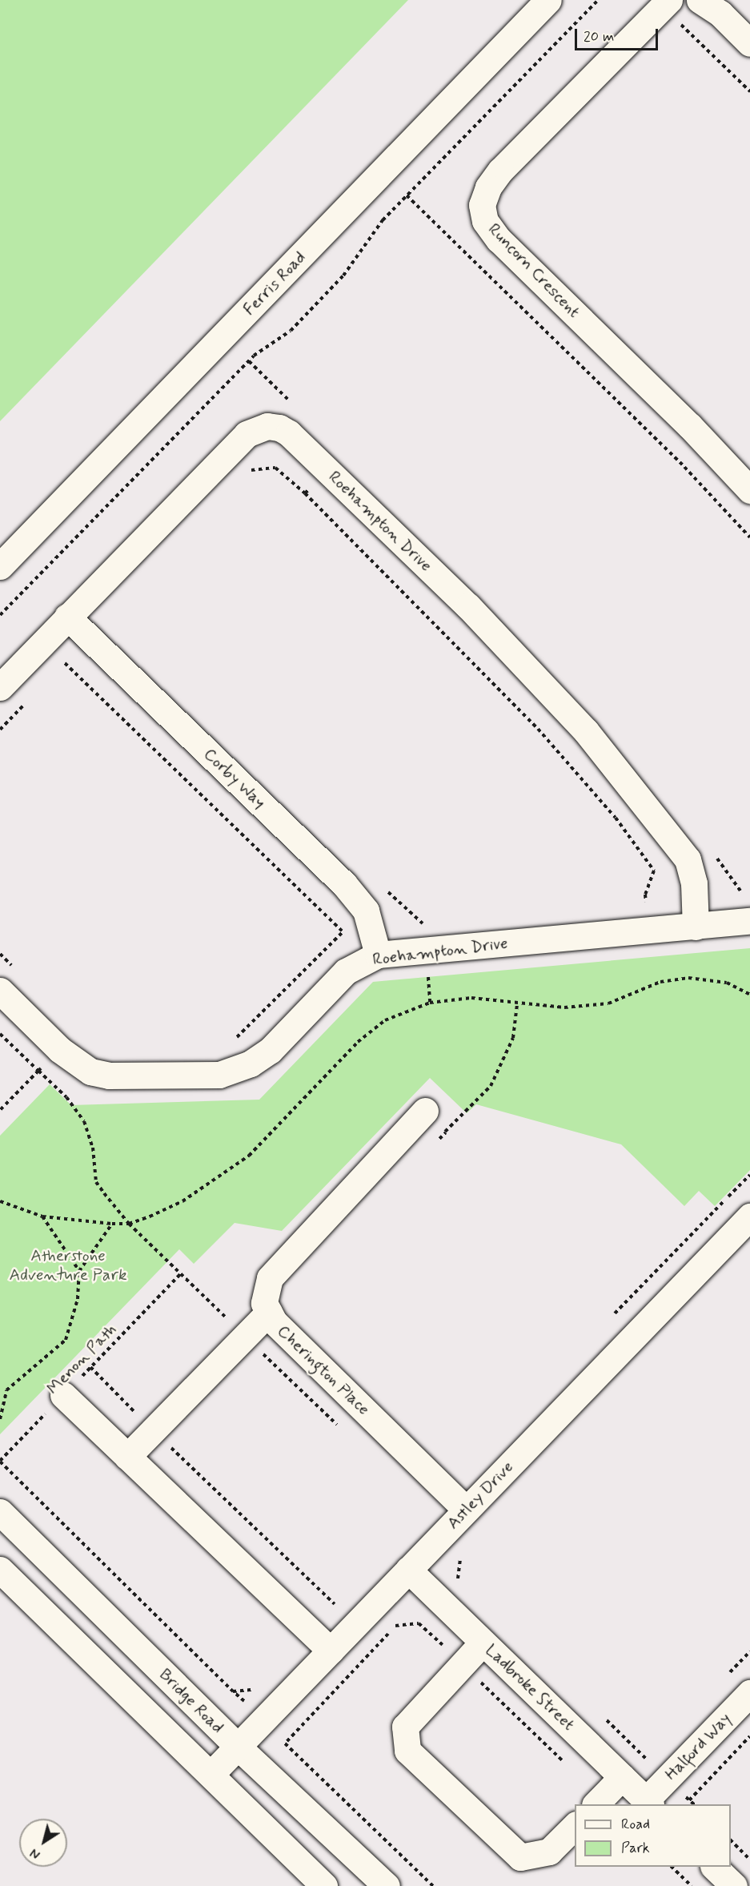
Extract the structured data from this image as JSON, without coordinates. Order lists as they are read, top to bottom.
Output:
{
  "streets": {
    "street": [
      "Runcorn Crescent",
      "Ferris Road",
      "Roehampton Drive",
      "Corby Way",
      "Cherington Place",
      "Astley Drive",
      "Ladbroke Street",
      "Bridge Road",
      "Halford Way"
    ],
    "path": ["Menon Path"]
  },
  "crossings": [
    ["Roehampton Drive", "Corby Way"],
    ["Cherington Place", "Astley Drive"],
    ["Astley Drive", "Ladbroke Street"],
    ["Astley Drive", "Bridge Road"],
    ["Ladbroke Street", "Halford Way"]
  ],
  "parks": ["Atherstone Adventure Park"],
  "legend": ["Road", "Park"],
  "scale_bar": "20 m",
  "north": "bottom left"
}
